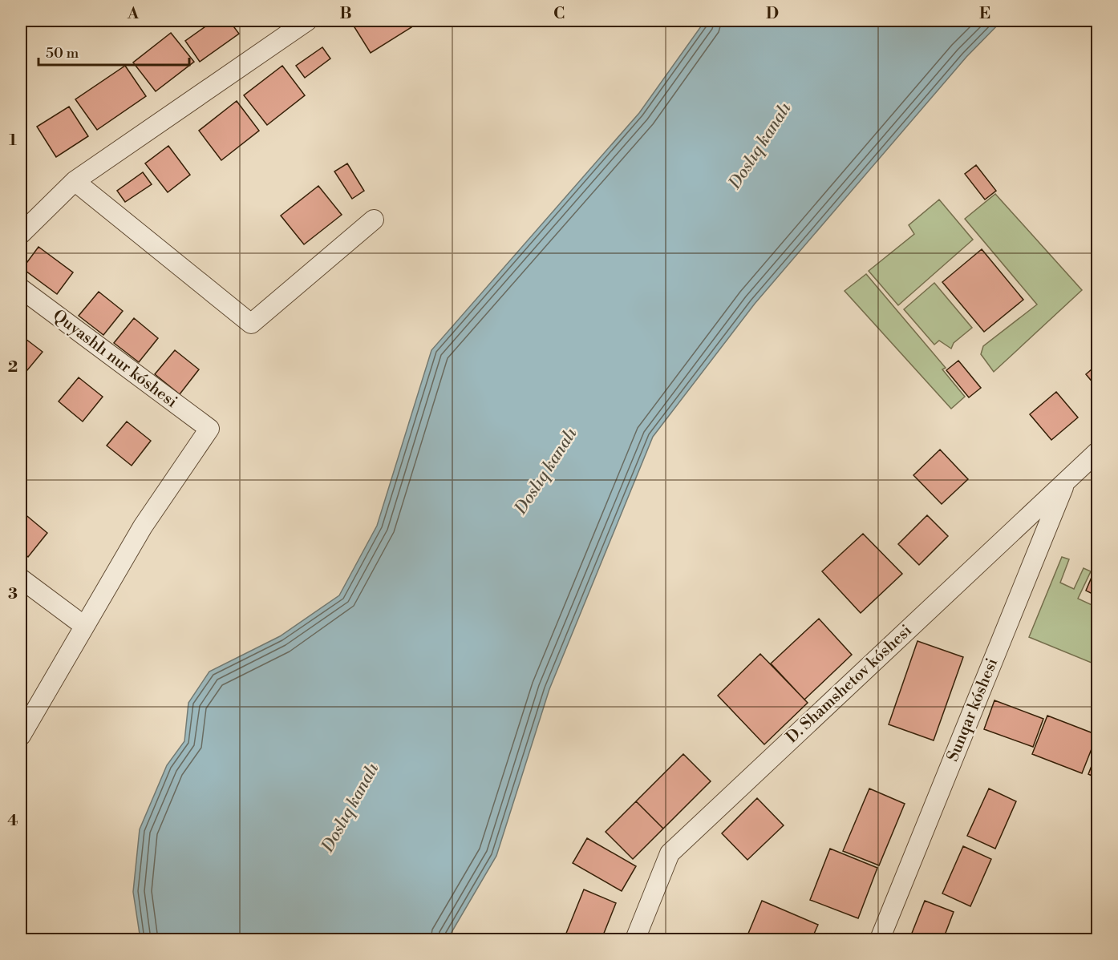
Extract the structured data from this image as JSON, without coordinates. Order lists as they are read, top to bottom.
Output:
{
  "streets": {
    "street": ["Quyashlı nur kóshesi", "D. Shamshetov kóshesi", "Sunqar kóshesi"]
  },
  "crossings": [
    ["D. Shamshetov kóshesi", "Sunqar kóshesi"]
  ],
  "water": ["Doslıq kanalı"],
  "scale_bar": "50 m",
  "grid": {
    "columns": [
      "A",
      "B",
      "C",
      "D",
      "E"
    ],
    "rows": [
      "1",
      "2",
      "3",
      "4"
    ]
  }
}
